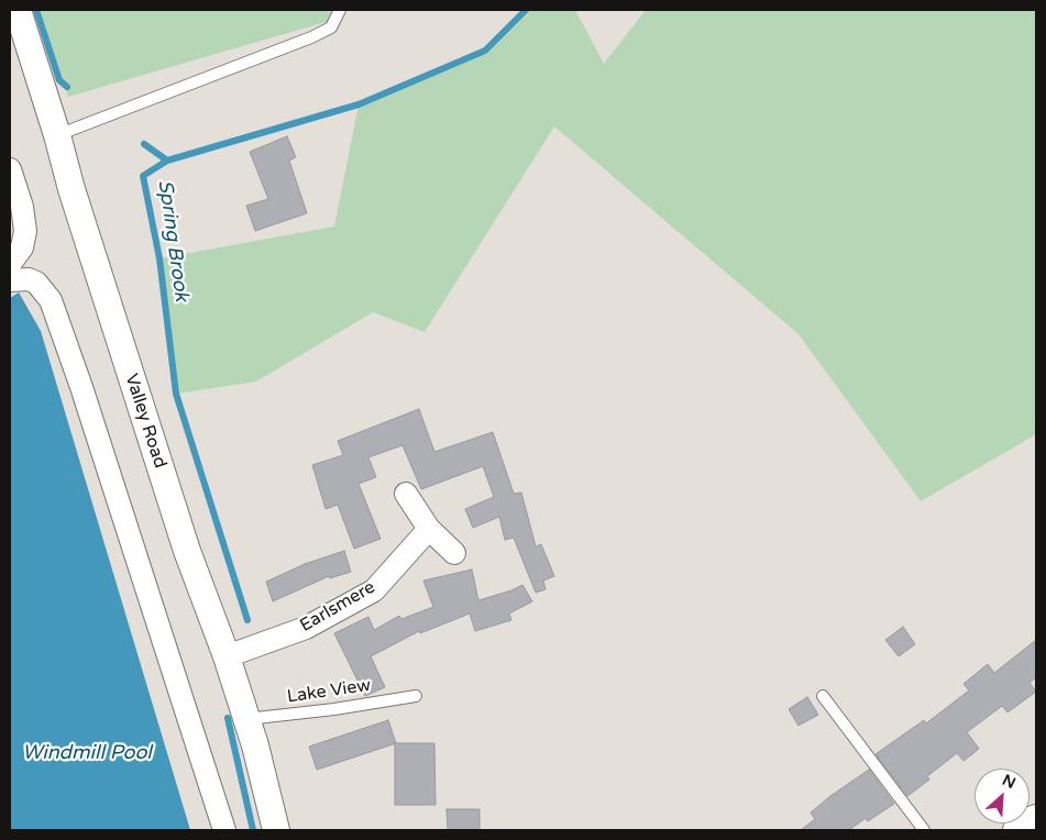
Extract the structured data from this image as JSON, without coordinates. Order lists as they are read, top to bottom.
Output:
{
  "streets": {
    "street": ["Valley Road", "Earlsmere"],
    "lane": ["Lake View"]
  },
  "crossings": [
    ["Valley Road", "Earlsmere"],
    ["Valley Road", "Lake View"]
  ],
  "water": ["Spring Brook", "Windmill Pool"],
  "north": "top right"
}
